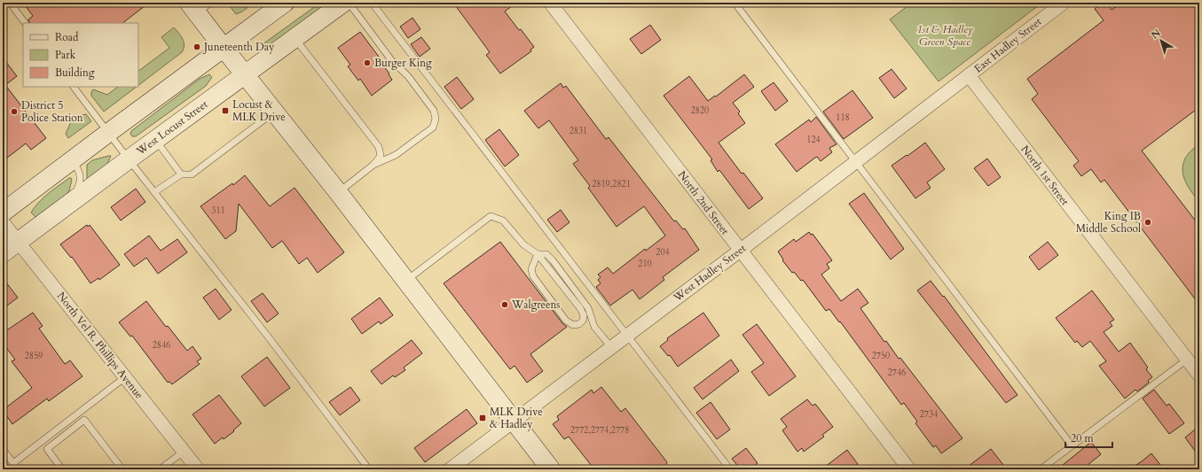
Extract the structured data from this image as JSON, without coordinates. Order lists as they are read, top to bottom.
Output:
{
  "streets": {
    "main road": ["West Locust Street"],
    "street": [
      "East Hadley Street",
      "North 1st Street",
      "North 2nd Street",
      "West Hadley Street",
      "North Vel R. Phillips Avenue"
    ]
  },
  "crossings": [
    ["East Hadley Street", "North 1st Street"],
    ["East Hadley Street", "West Hadley Street"],
    ["West Locust Street", "North Vel R. Phillips Avenue"],
    ["North 1st Street", "West Hadley Street"],
    ["North 2nd Street", "West Hadley Street"]
  ],
  "parks": ["1st & Hadley Green Space"],
  "places": {
    "other": [
      "Juneteenth Day",
      "Burger King",
      "District 5 Police Station",
      "King IB Middle School",
      "Walgreens"
    ],
    "transit": ["Locust & MLK Drive", "MLK Drive & Hadley"]
  },
  "house_numbers": [
    "2820",
    "118",
    "2831",
    "124",
    "2819,2821",
    "311",
    "204",
    "210",
    "2846",
    "2859",
    "2750",
    "2746",
    "2734",
    "2772,2774,2778"
  ],
  "legend": ["Road", "Park", "Building"],
  "scale_bar": "20 m",
  "north": "top left"
}
